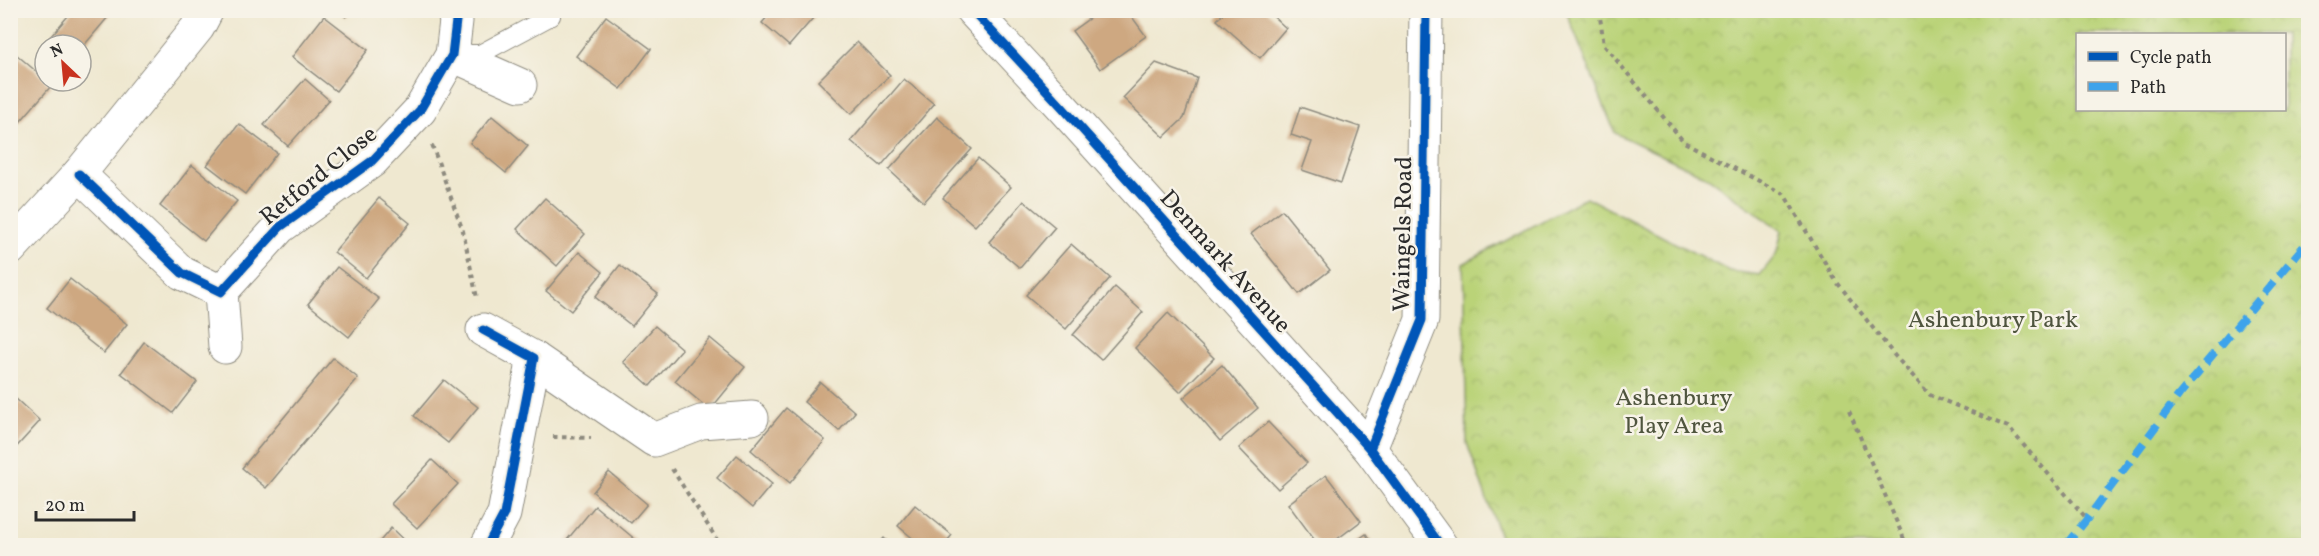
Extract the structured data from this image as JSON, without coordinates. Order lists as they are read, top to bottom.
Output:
{
  "streets": {
    "street": ["Retford Close", "Waingels Road", "Denmark Avenue"]
  },
  "crossings": [
    ["Waingels Road", "Denmark Avenue"]
  ],
  "parks": ["Ashenbury Park", "Ashenbury Play Area"],
  "legend": ["Cycle path", "Path"],
  "scale_bar": "20 m",
  "north": "top left"
}
